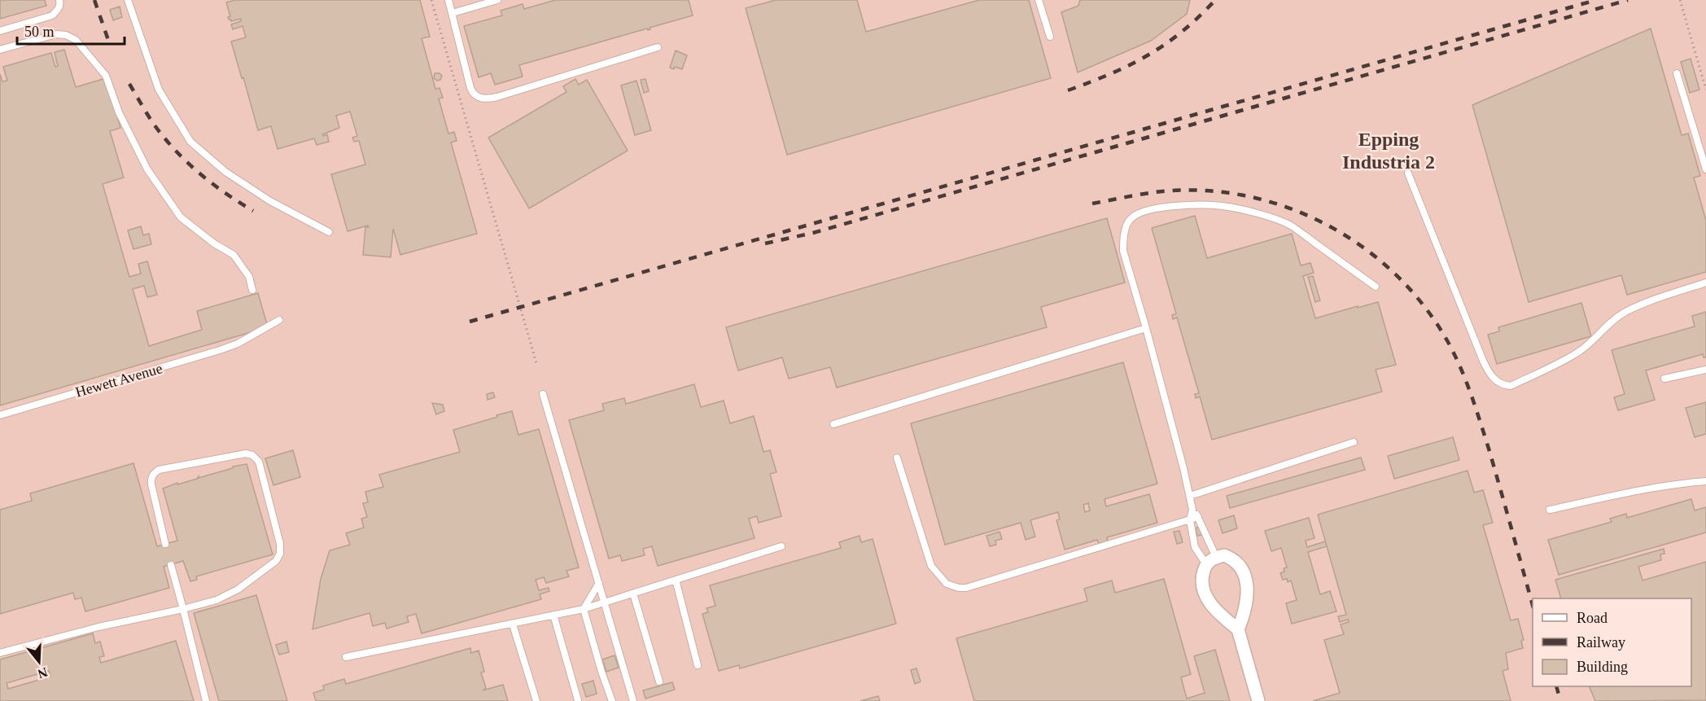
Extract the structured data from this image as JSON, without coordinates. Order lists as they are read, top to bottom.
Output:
{
  "streets": {
    "lane": ["Hewett Avenue"]
  },
  "districts": ["Epping Industria 2"],
  "legend": ["Road", "Railway", "Building"],
  "scale_bar": "50 m",
  "north": "bottom"
}
